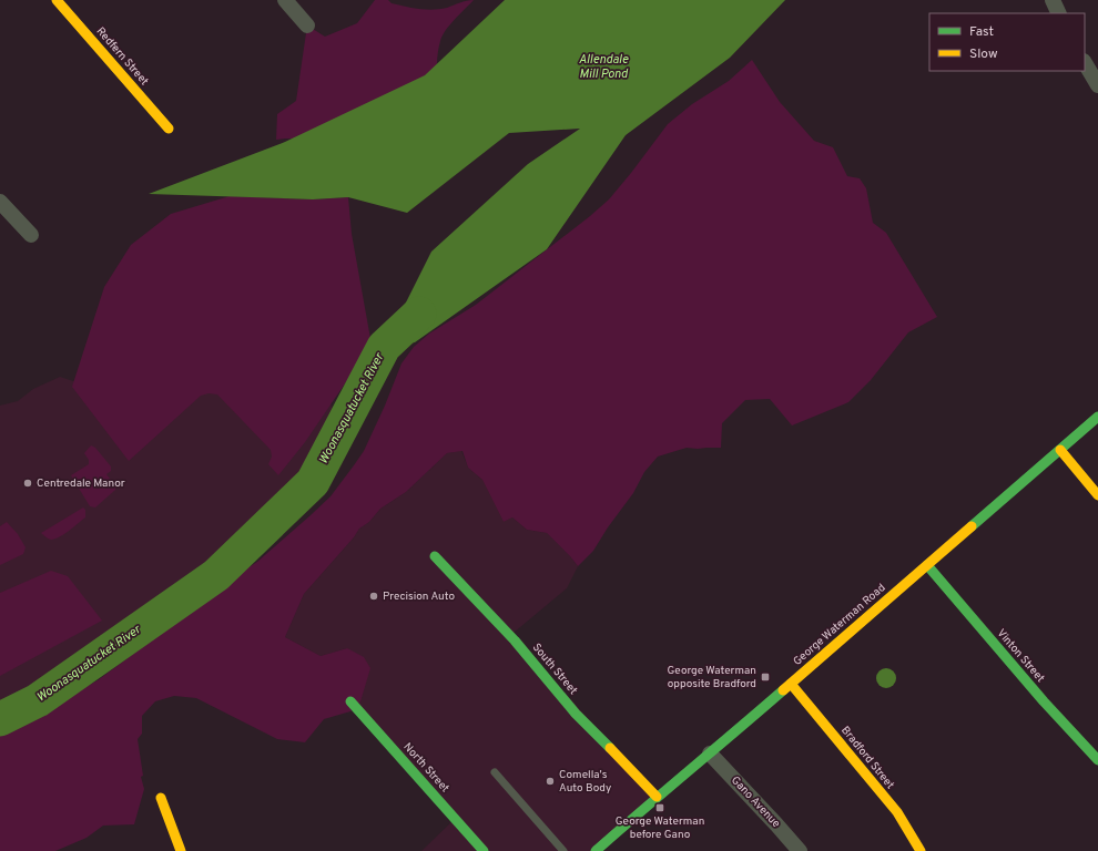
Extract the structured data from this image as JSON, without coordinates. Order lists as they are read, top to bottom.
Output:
{
  "streets": {
    "street": [
      "Redfern Street",
      "George Waterman Road",
      "Vinton Street",
      "South Street",
      "Bradford Street",
      "North Street",
      "Gano Avenue"
    ]
  },
  "crossings": [
    ["George Waterman Road", "Vinton Street"],
    ["George Waterman Road", "South Street"],
    ["George Waterman Road", "Bradford Street"],
    ["George Waterman Road", "Gano Avenue"]
  ],
  "water": ["Allendale Mill Pond", "Woonasquatucket River"],
  "places": {
    "other": ["Centredale Manor", "Precision Auto", "Comella's Auto Body"],
    "transit": ["George Waterman opposite Bradford", "George Waterman before Gano"]
  },
  "legend": ["Fast", "Slow"]
}
